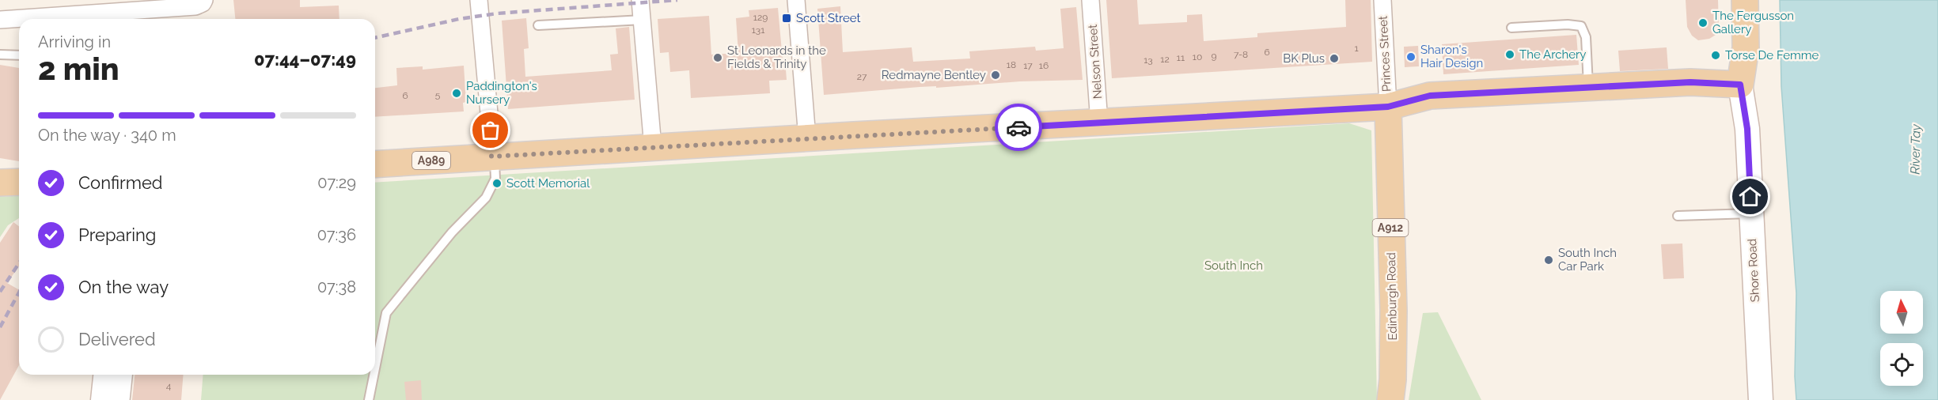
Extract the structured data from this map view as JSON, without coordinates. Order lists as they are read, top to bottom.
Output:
{
  "streets": {
    "main road": ["A989", "A912", "Edinburgh Road"],
    "street": ["Princes Street", "Nelson Street", "Shore Road"]
  },
  "crossings": [
    ["Princes Street", "A989"],
    ["Princes Street", "Edinburgh Road"],
    ["Nelson Street", "A989"],
    ["A989", "Shore Road"],
    ["A989", "Edinburgh Road"]
  ],
  "water": ["River Tay"],
  "parks": ["South Inch"],
  "places": {
    "transit": ["Scott Street"],
    "other": [
      "The Fergusson Gallery",
      "The Archery",
      "Torse De Femme",
      "Sharon's Hair Design",
      "St Leonards in the Fields & Trinity",
      "BK Plus",
      "Redmayne Bentley",
      "Paddington's Nursery",
      "Scott Memorial",
      "South Inch Car Park"
    ]
  },
  "house_numbers": [
    "129",
    "131",
    "1",
    "6",
    "7-8",
    "9",
    "10",
    "11",
    "12",
    "13",
    "18",
    "17",
    "16",
    "27",
    "5",
    "6",
    "4"
  ],
  "north": "top",
  "page": {
    "heading": ["2 min", "Arriving in", "07:44–07:49"],
    "bar": "On the way · 340 m",
    "list": [
      ["Confirmed", "07:29"],
      ["Preparing", "07:36"],
      ["On the way", "07:38"],
      "Delivered"
    ]
  }
}
